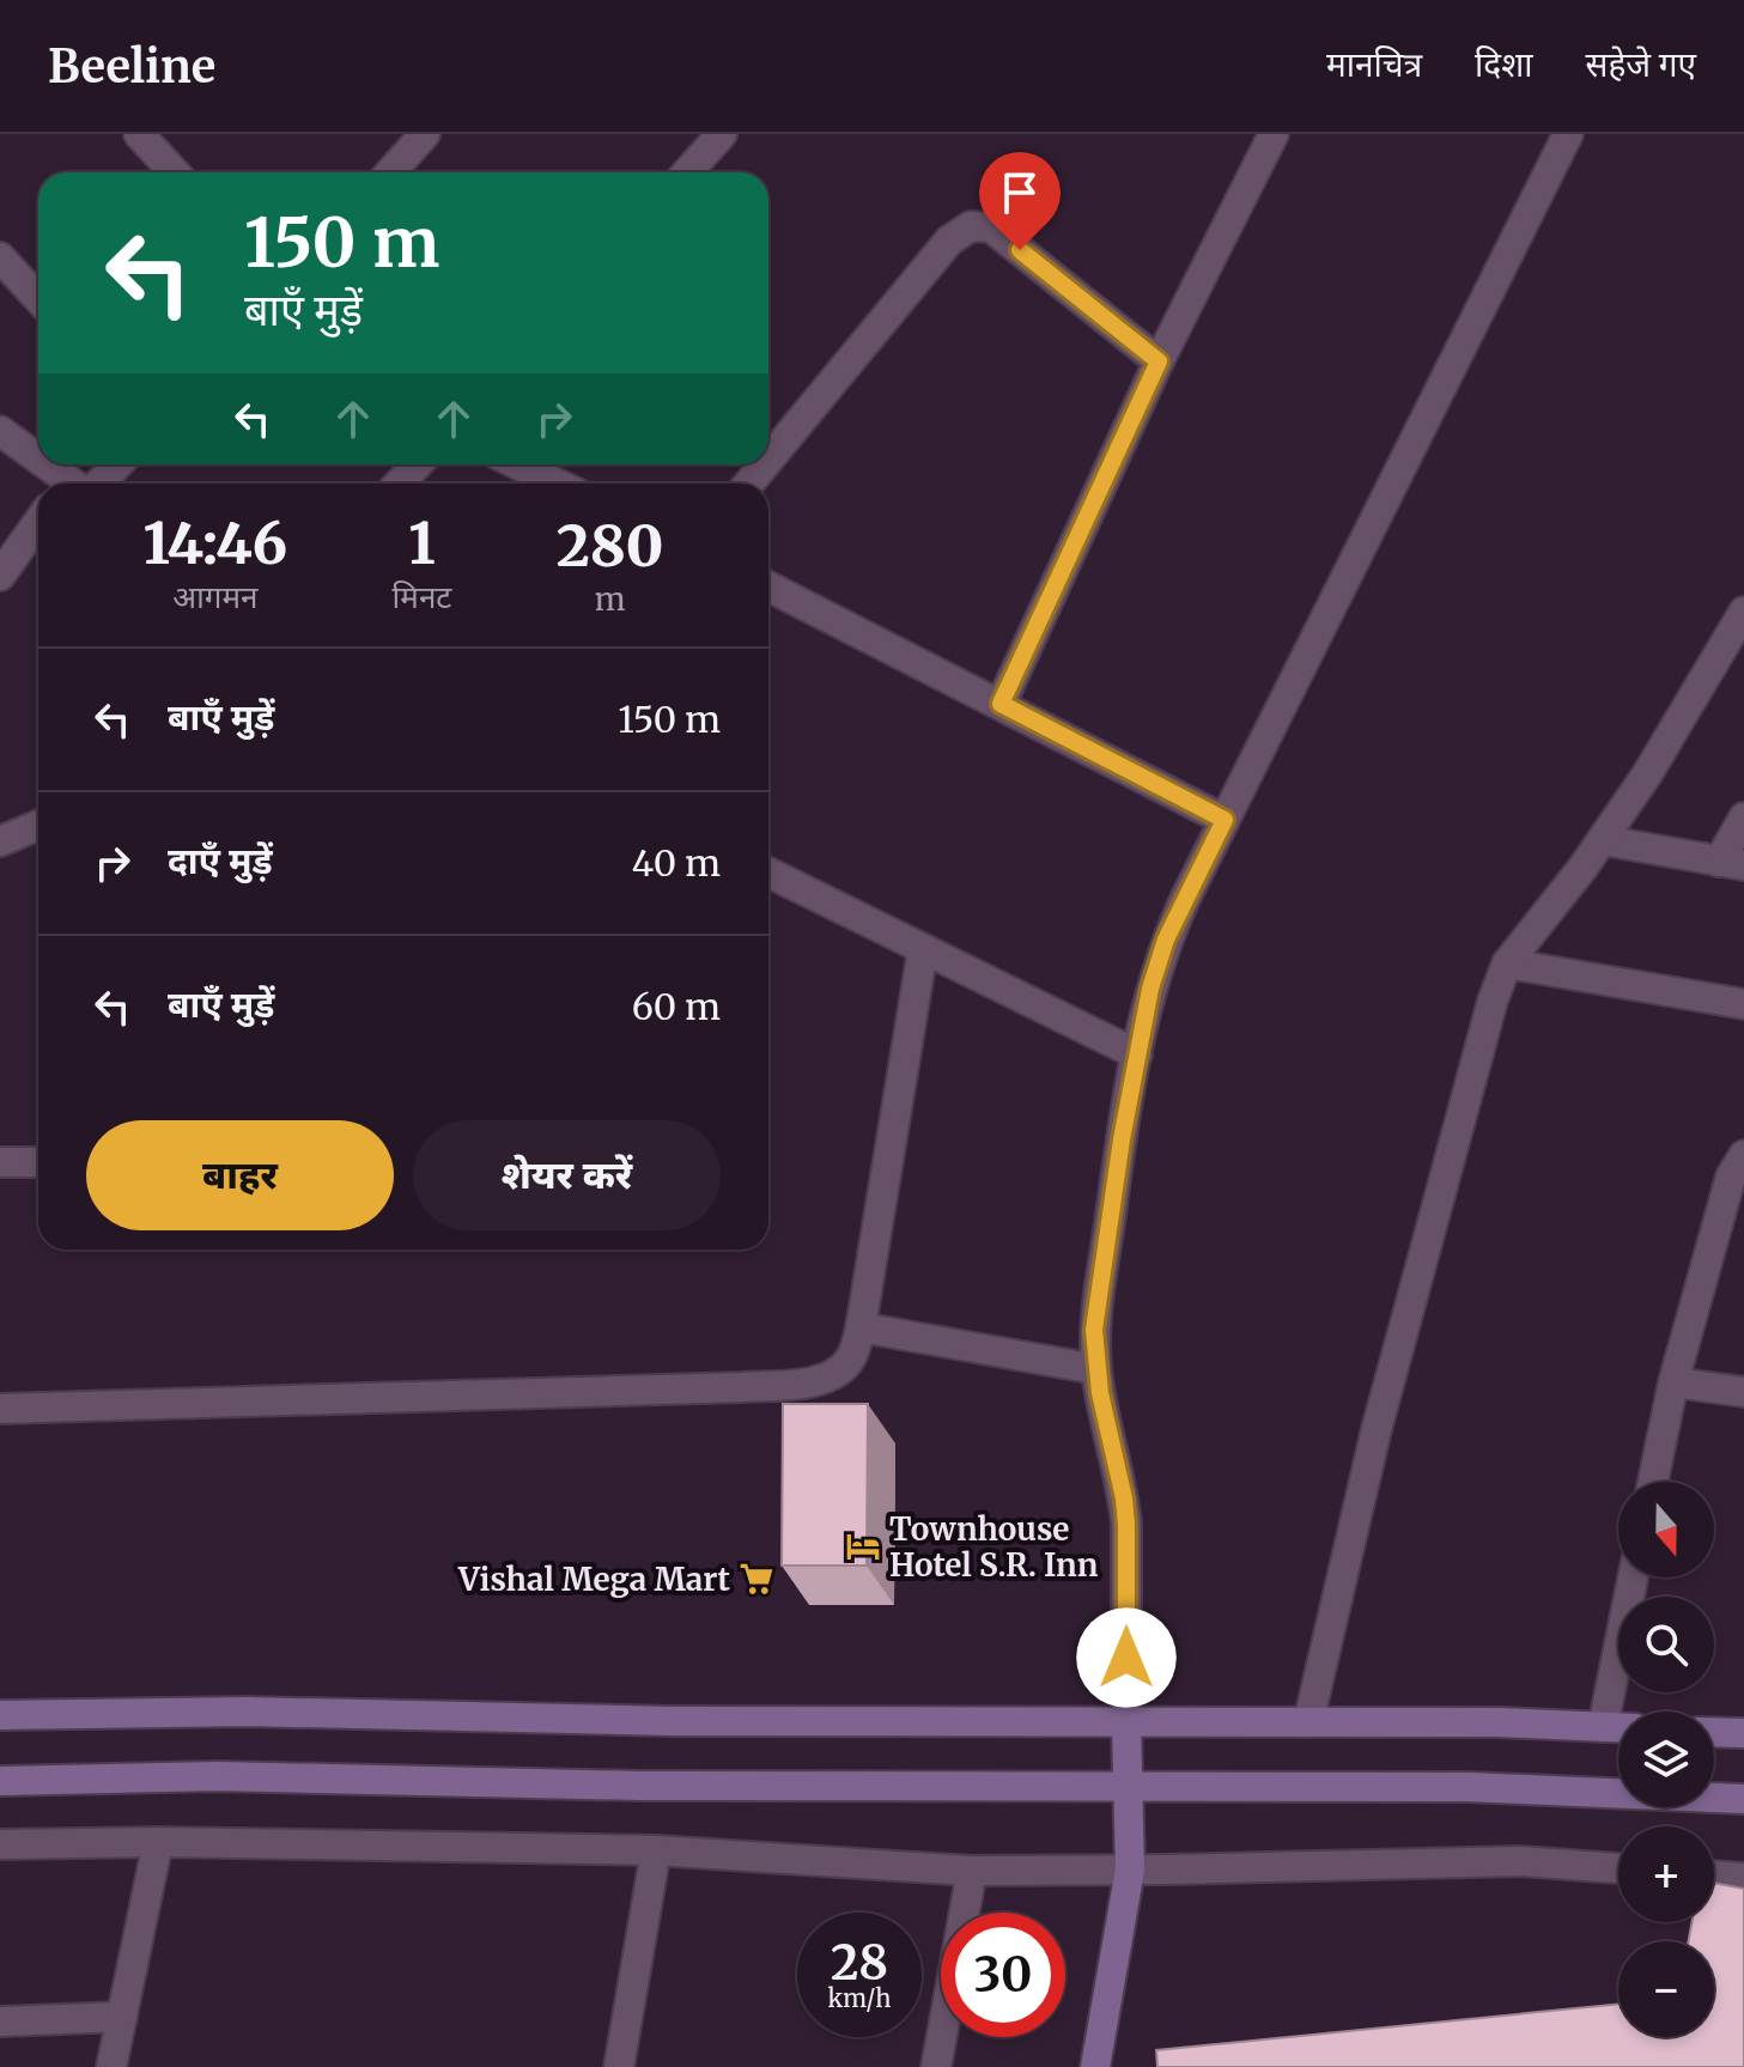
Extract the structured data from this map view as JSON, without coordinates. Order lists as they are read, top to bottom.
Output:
{
  "places": {
    "hotel": ["Townhouse Hotel S.R. Inn"],
    "supermarket": ["Vishal Mega Mart"]
  },
  "north": "bottom",
  "page": {
    "header": "Beeline",
    "nav": ["मानचित्र", "दिशा", "सहेजे गए"],
    "turn": ["150 m", "बाएँ मुड़ें"],
    "eta": [
      "14:46",
      "आगमन",
      "1",
      "मिनट",
      "280",
      "m"
    ],
    "list": [
      {
        "name": "बाएँ मुड़ें",
        "value": "150 m"
      },
      {
        "name": "दाएँ मुड़ें",
        "value": "40 m"
      },
      {
        "name": "बाएँ मुड़ें",
        "value": "60 m"
      }
    ],
    "buttons": ["बाहर", "शेयर करें"],
    "map_buttons": ["+", "−"],
    "speed": "28 km/h",
    "limit": "30"
  }
}
